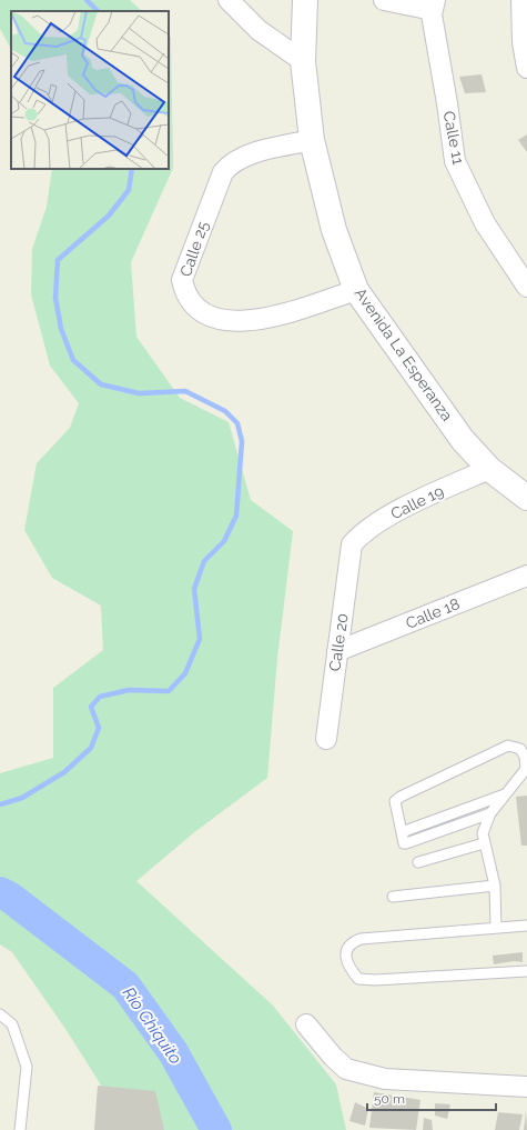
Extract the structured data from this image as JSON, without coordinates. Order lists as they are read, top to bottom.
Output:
{
  "streets": {
    "street": [
      "Calle 11",
      "Calle 25",
      "Avenida La Esperanza",
      "Calle 19",
      "Calle 18",
      "Calle 20"
    ]
  },
  "crossings": [
    ["Calle 25", "Avenida La Esperanza"],
    ["Avenida La Esperanza", "Calle 19"],
    ["Calle 19", "Calle 20"],
    ["Calle 18", "Calle 20"]
  ],
  "water": ["Río Chiquito"],
  "scale_bar": "50 m"
}
